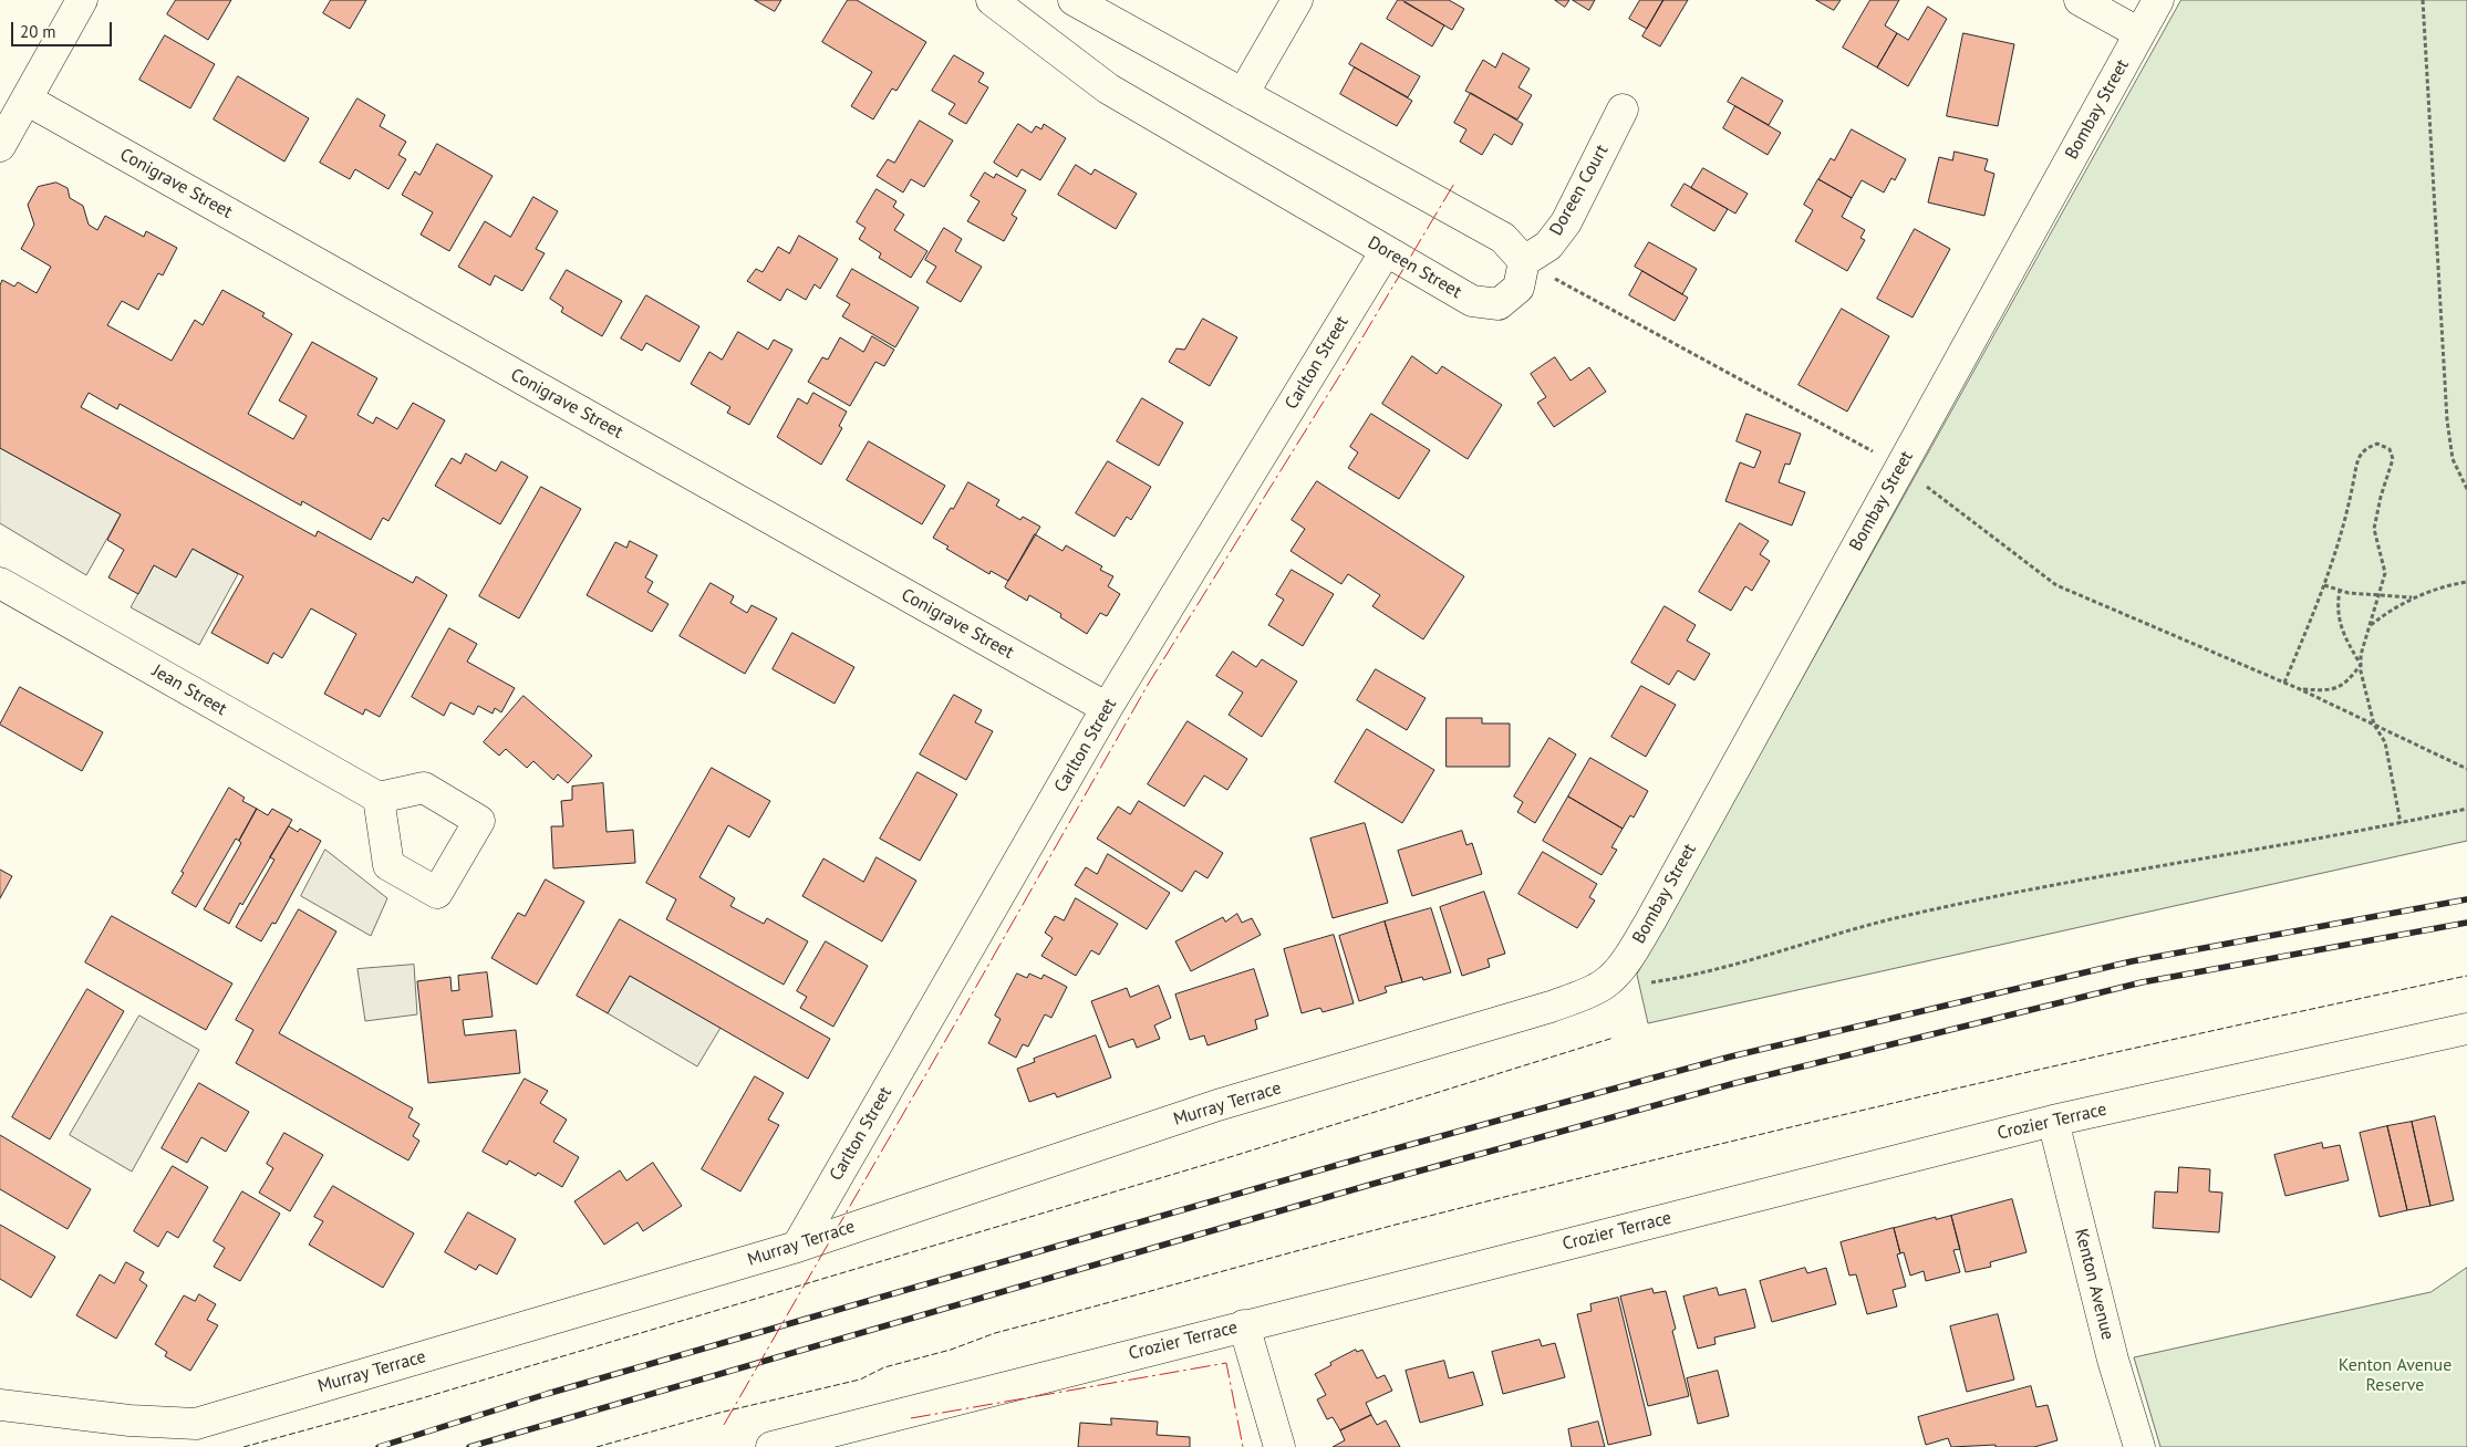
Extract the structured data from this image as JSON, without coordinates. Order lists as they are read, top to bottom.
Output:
{
  "streets": {
    "street": [
      "Bombay Street",
      "Conigrave Street",
      "Doreen Court",
      "Doreen Street",
      "Carlton Street",
      "Jean Street",
      "Murray Terrace",
      "Crozier Terrace",
      "Kenton Avenue"
    ]
  },
  "crossings": [
    ["Bombay Street", "Murray Terrace"],
    ["Conigrave Street", "Carlton Street"],
    ["Doreen Court", "Doreen Street"],
    ["Doreen Street", "Carlton Street"],
    ["Carlton Street", "Murray Terrace"],
    ["Crozier Terrace", "Kenton Avenue"]
  ],
  "parks": ["Kenton Avenue Reserve"],
  "scale_bar": "20 m"
}
